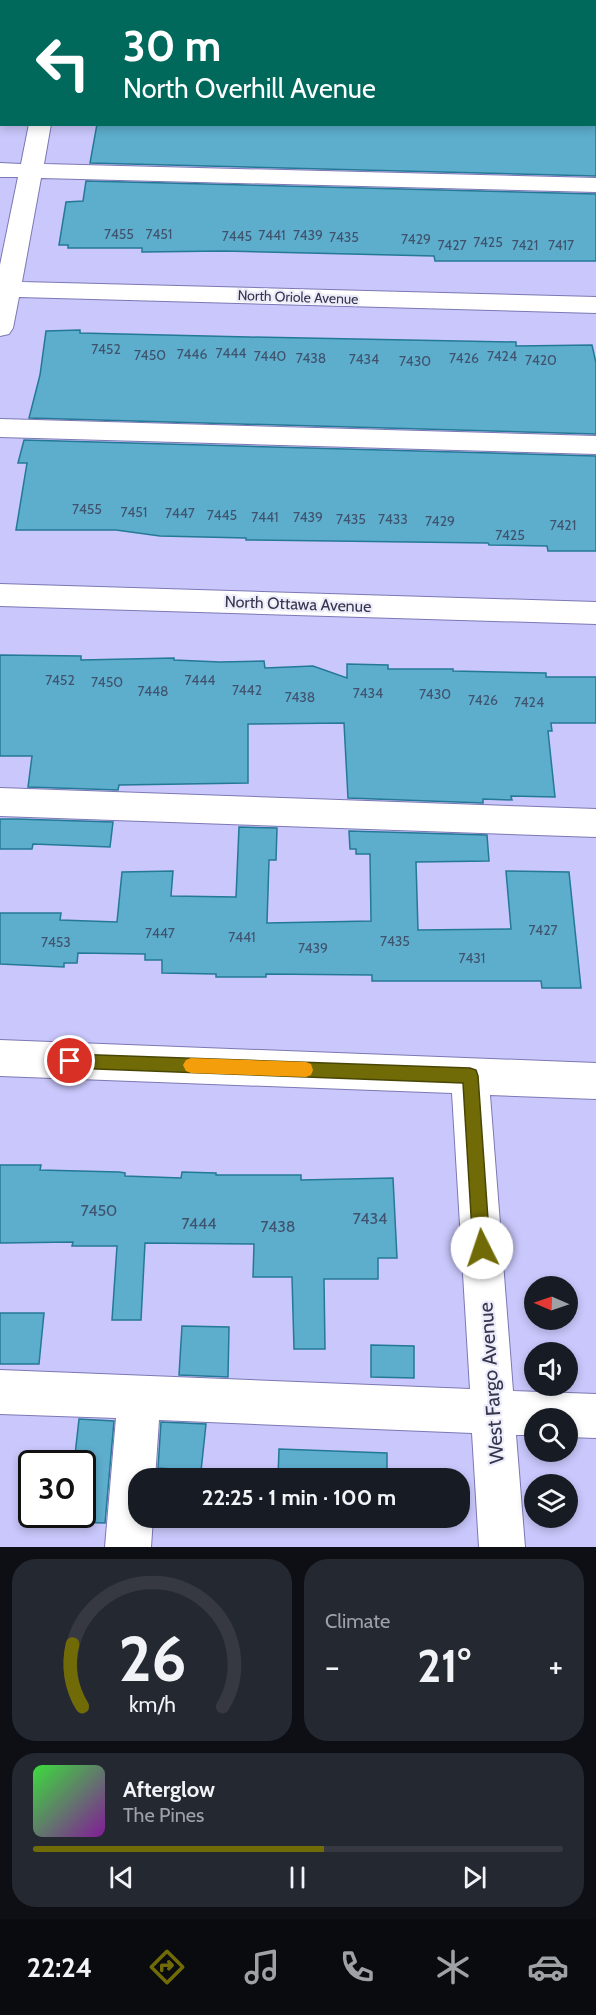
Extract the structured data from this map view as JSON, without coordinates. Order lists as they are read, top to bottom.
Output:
{
  "streets": {
    "street": ["North Oriole Avenue", "North Ottawa Avenue", "West Fargo Avenue"]
  },
  "house_numbers": [
    "7455",
    "7451",
    "7441",
    "7439",
    "7445",
    "7435",
    "7429",
    "7425",
    "7427",
    "7421",
    "7417",
    "7452",
    "7444",
    "7446",
    "7450",
    "7440",
    "7424",
    "7438",
    "7426",
    "7434",
    "7420",
    "7430",
    "7455",
    "7451",
    "7447",
    "7445",
    "7441",
    "7439",
    "7435",
    "7433",
    "7429",
    "7421",
    "7425",
    "7452",
    "7444",
    "7450",
    "7442",
    "7448",
    "7434",
    "7430",
    "7438",
    "7426",
    "7424",
    "7427",
    "7447",
    "7441",
    "7435",
    "7453",
    "7439",
    "7431",
    "7450",
    "7434",
    "7444",
    "7438"
  ],
  "north": "left",
  "page": {
    "turn": ["30 m", "North Overhill Avenue"],
    "limit": "30",
    "trip": "22:25 · 1 min · 100 m",
    "tile": "Climate",
    "heat": ["−", "21°", "+"],
    "song": ["Afterglow", "The Pines"],
    "tabs": "22:24",
    "gauge": ["26", "km/h"]
  }
}
